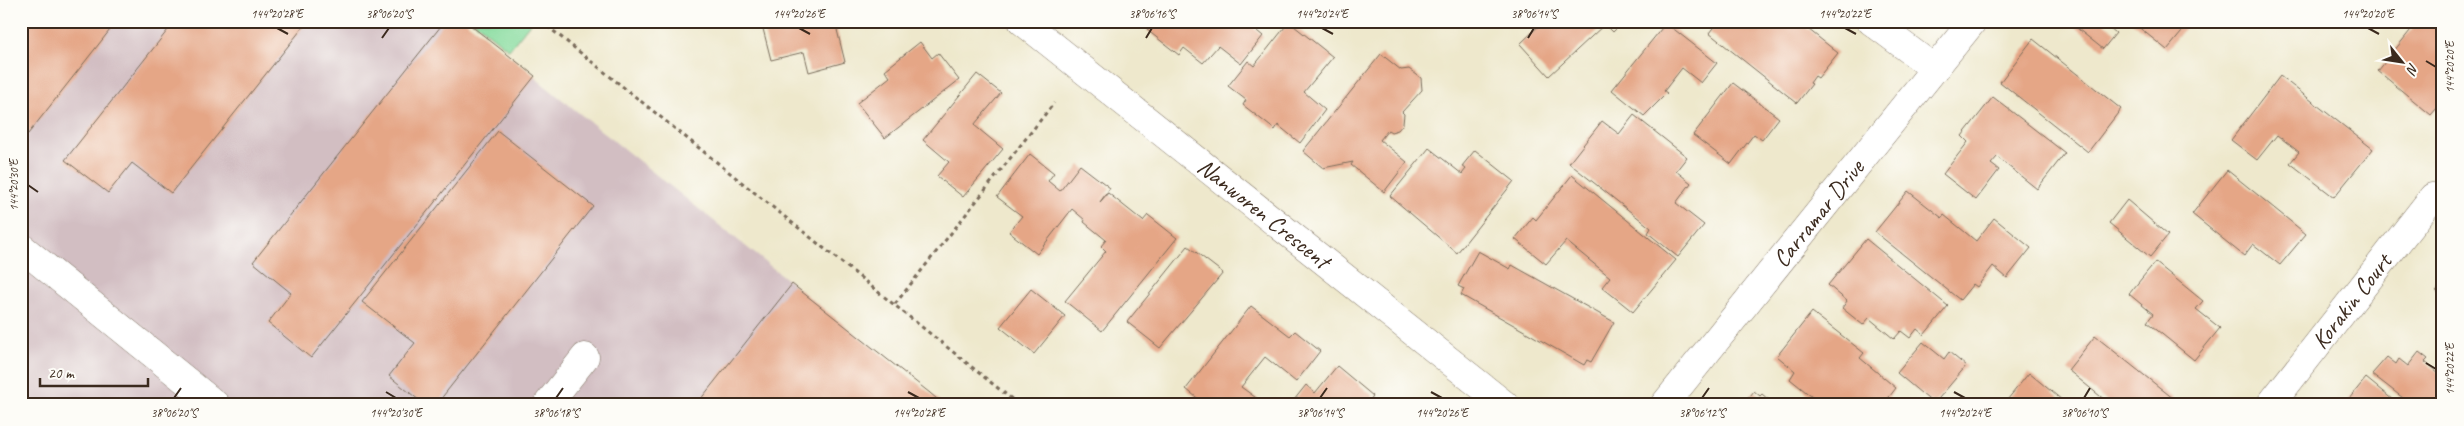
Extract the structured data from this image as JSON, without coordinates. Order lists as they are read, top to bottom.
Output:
{
  "streets": {
    "street": ["Nanworen Crescent", "Carramar Drive", "Korakin Court"]
  },
  "scale_bar": "20 m",
  "north": "bottom right",
  "coordinates": [
    "144°20'28\"E",
    "38°06'20\"S",
    "144°20'26\"E",
    "38°06'16\"S",
    "144°20'24\"E",
    "38°06'14\"S",
    "144°20'22\"E",
    "144°20'20\"E",
    "144°20'30\"E",
    "38°06'18\"S",
    "38°06'12\"S",
    "38°06'10\"S"
  ]
}
